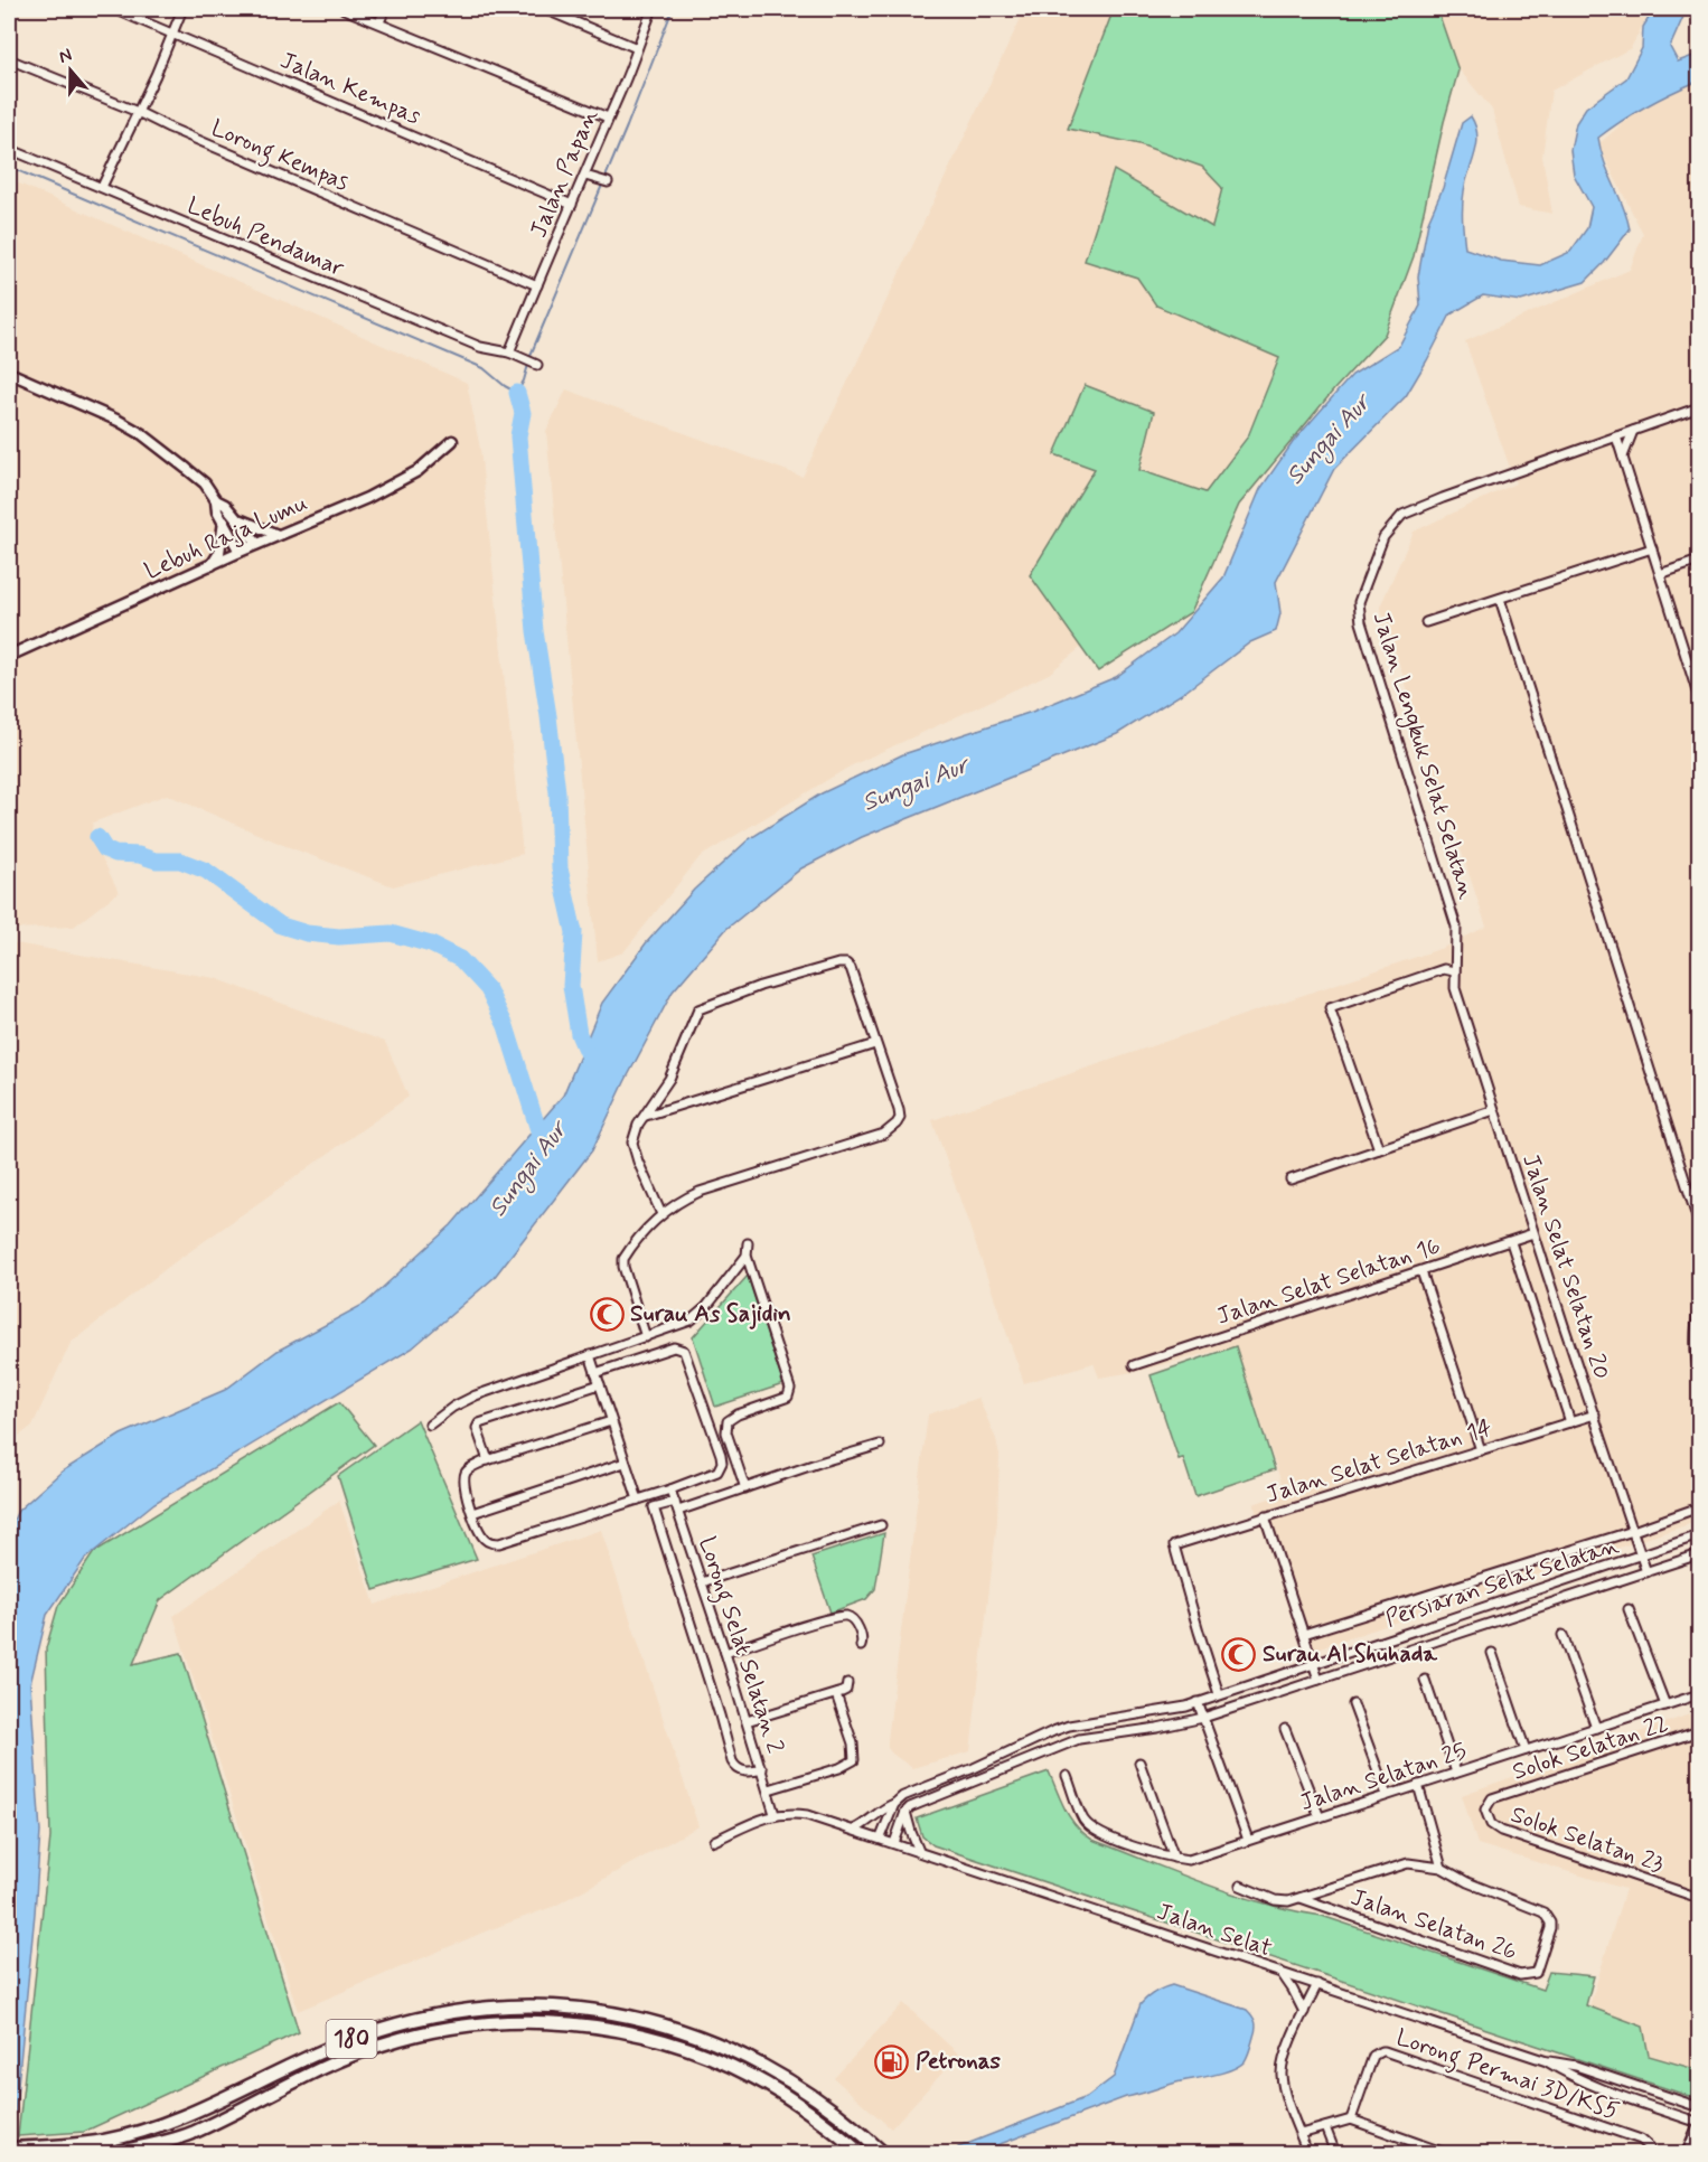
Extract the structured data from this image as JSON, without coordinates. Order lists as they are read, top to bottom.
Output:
{
  "streets": {
    "main road": ["180"],
    "street": [
      "Jalan Kempas",
      "Lorong Kempas",
      "Jalan Papan",
      "Lebuh Pendamar",
      "Lebuh Raja Lumu",
      "Jalan Lengkuk Selat Selatan",
      "Jalan Selat Selatan 20",
      "Jalan Selat Selatan 16",
      "Jalan Selat Selatan 14",
      "Persiaran Selat Selatan",
      "Lorong Selat Selatan 2",
      "Solok Selatan 22",
      "Jalan Selatan 25",
      "Solok Selatan 23",
      "Jalan Selatan 26",
      "Jalan Selat",
      "Lorong Permai 3D/KS5"
    ]
  },
  "crossings": [
    ["Jalan Kempas", "Jalan Papan"],
    ["Lorong Kempas", "Jalan Papan"],
    ["Jalan Papan", "Lebuh Pendamar"],
    ["Jalan Lengkuk Selat Selatan", "Jalan Selat Selatan 20"],
    ["Jalan Selat Selatan 20", "Jalan Selat Selatan 16"],
    ["Jalan Selat Selatan 20", "Jalan Selat Selatan 14"],
    ["Jalan Selat Selatan 20", "Persiaran Selat Selatan"],
    ["Jalan Selat Selatan 14", "Persiaran Selat Selatan"],
    ["Persiaran Selat Selatan", "Jalan Selat"],
    ["Lorong Selat Selatan 2", "Jalan Selat"],
    ["Solok Selatan 22", "Solok Selatan 23"]
  ],
  "water": ["Sungai Aur"],
  "places": {
    "mosque": ["Surau As Sajidin", "Surau Al Shuhada"],
    "fuel station": ["Petronas"]
  },
  "north": "top"
}
